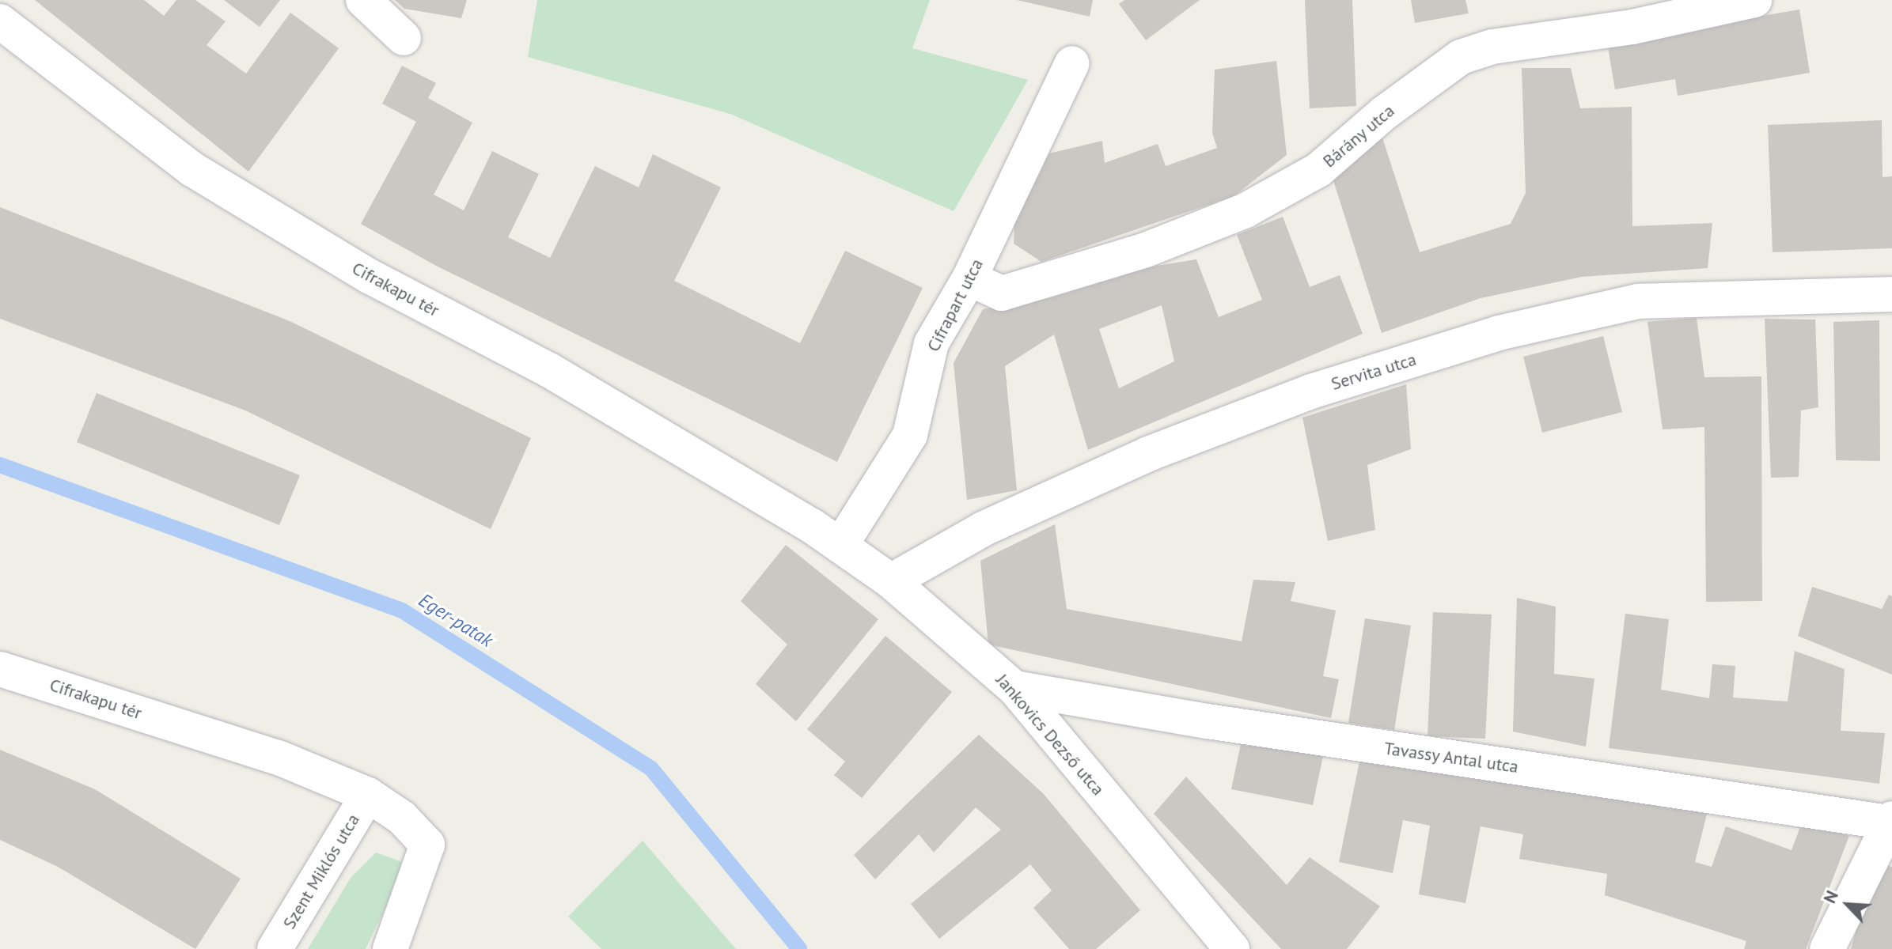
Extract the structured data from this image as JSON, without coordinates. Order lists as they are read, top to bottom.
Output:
{
  "streets": {
    "street": [
      "Bárány utca",
      "Cifrakapu tér",
      "Cifrapart utca",
      "Servita utca",
      "Jankovics Dezső utca",
      "Tavassy Antal utca",
      "Szent Miklós utca"
    ]
  },
  "crossings": [
    ["Bárány utca", "Cifrapart utca"],
    ["Cifrakapu tér", "Jankovics Dezső utca"],
    ["Cifrakapu tér", "Szent Miklós utca"],
    ["Cifrapart utca", "Jankovics Dezső utca"],
    ["Servita utca", "Jankovics Dezső utca"],
    ["Jankovics Dezső utca", "Tavassy Antal utca"]
  ],
  "water": ["Eger-patak"],
  "north": "top left"
}
